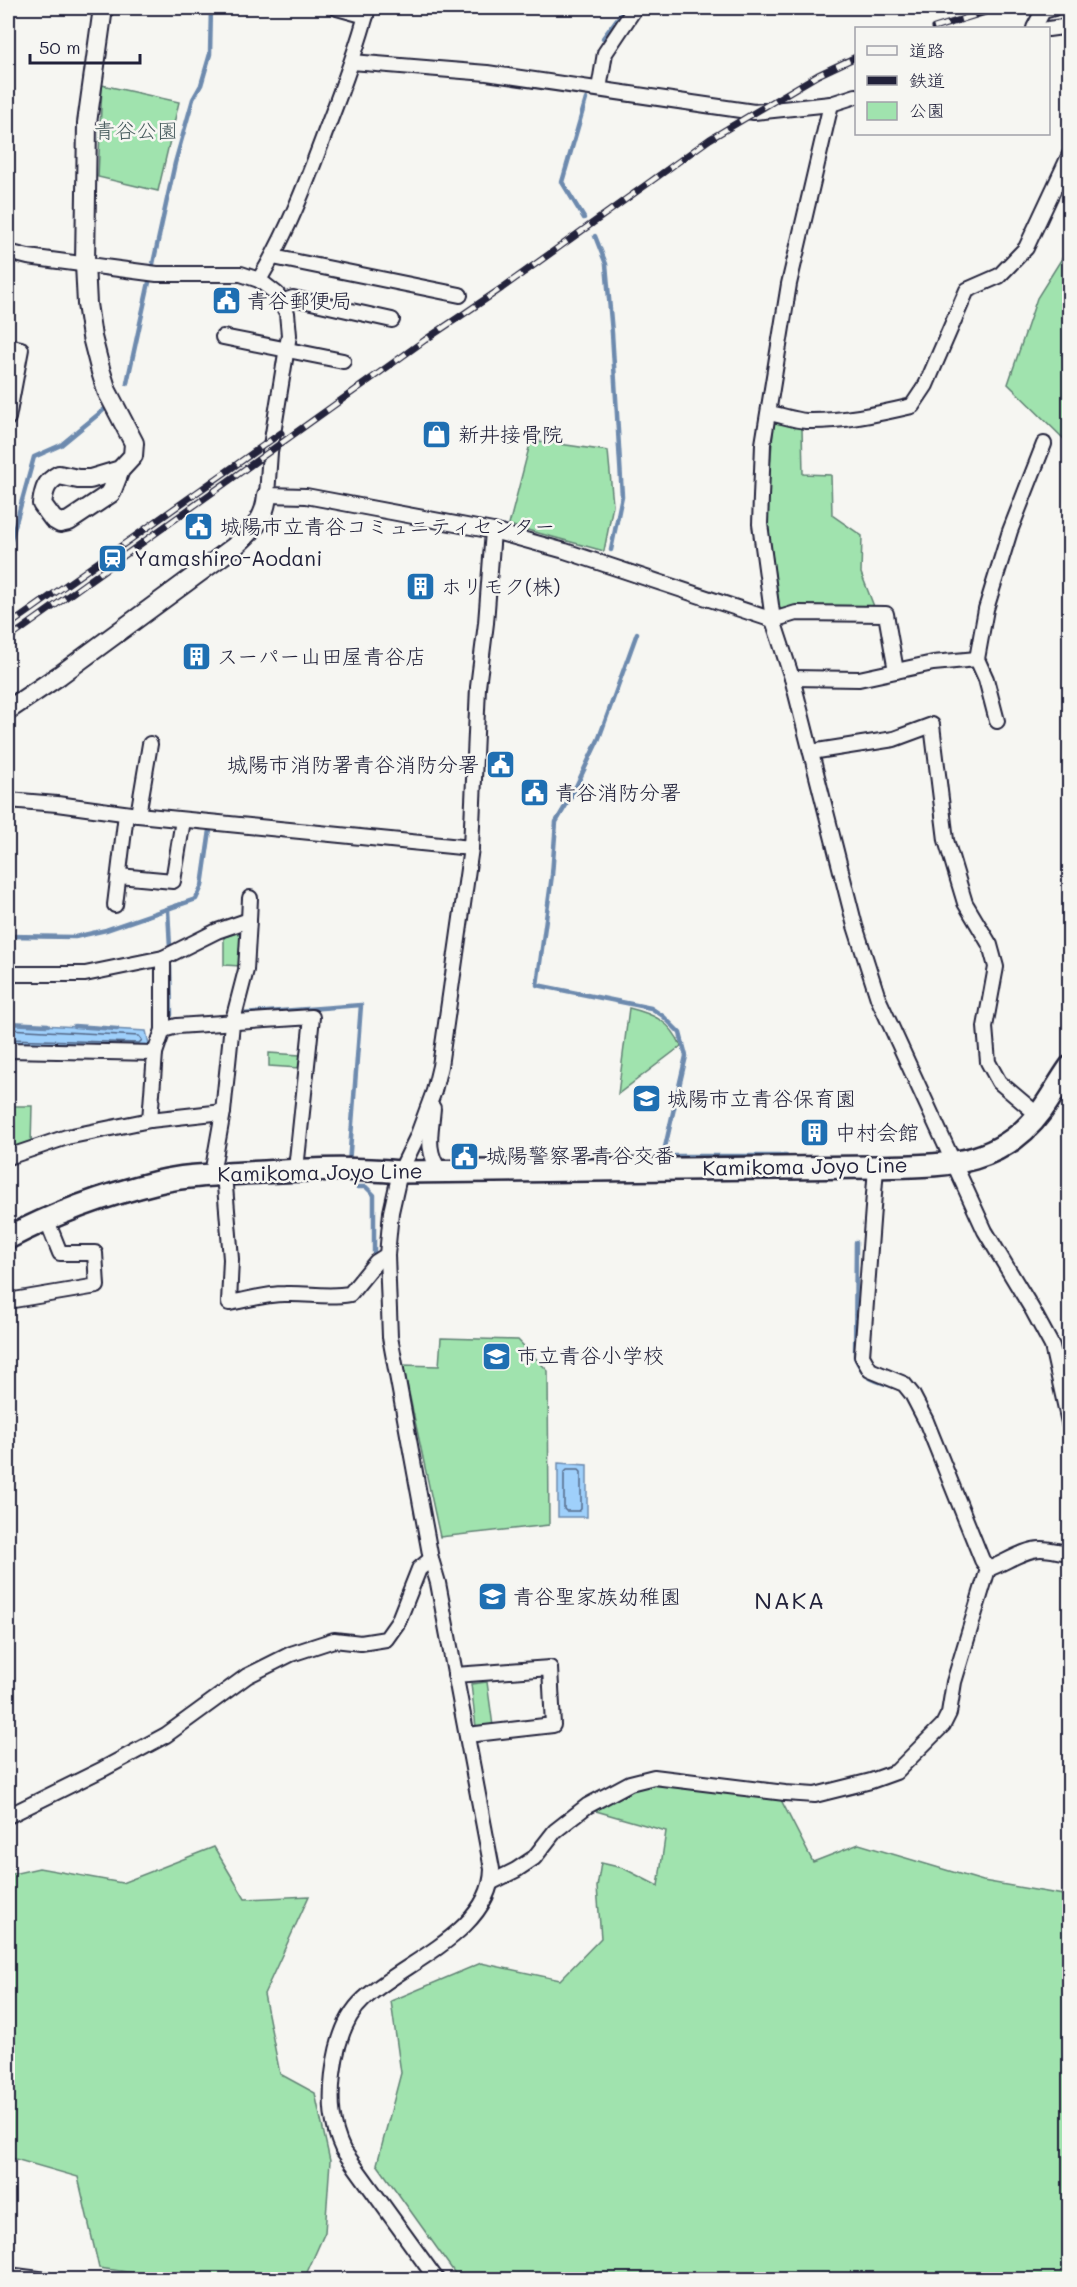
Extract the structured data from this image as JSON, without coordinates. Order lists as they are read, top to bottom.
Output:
{
  "streets": {
    "main road": ["Kamikoma Joyo Line"]
  },
  "districts": ["NAKA"],
  "parks": ["青谷公園"],
  "places": {
    "public building": [
      "青谷郵便局",
      "城陽市立青谷コミュニティセンター",
      "城陽市消防署青谷消防分署",
      "青谷消防分署",
      "城陽警察署青谷交番"
    ],
    "shop": ["新井接骨院"],
    "station": ["Yamashiro-Aodani"],
    "building": ["ホリモク(株)", "スーパー山田屋青谷店", "中村会館"],
    "school or university": ["城陽市立青谷保育園", "市立青谷小学校", "青谷聖家族幼稚園"]
  },
  "legend": ["道路", "鉄道", "公園"],
  "scale_bar": "50 m"
}
